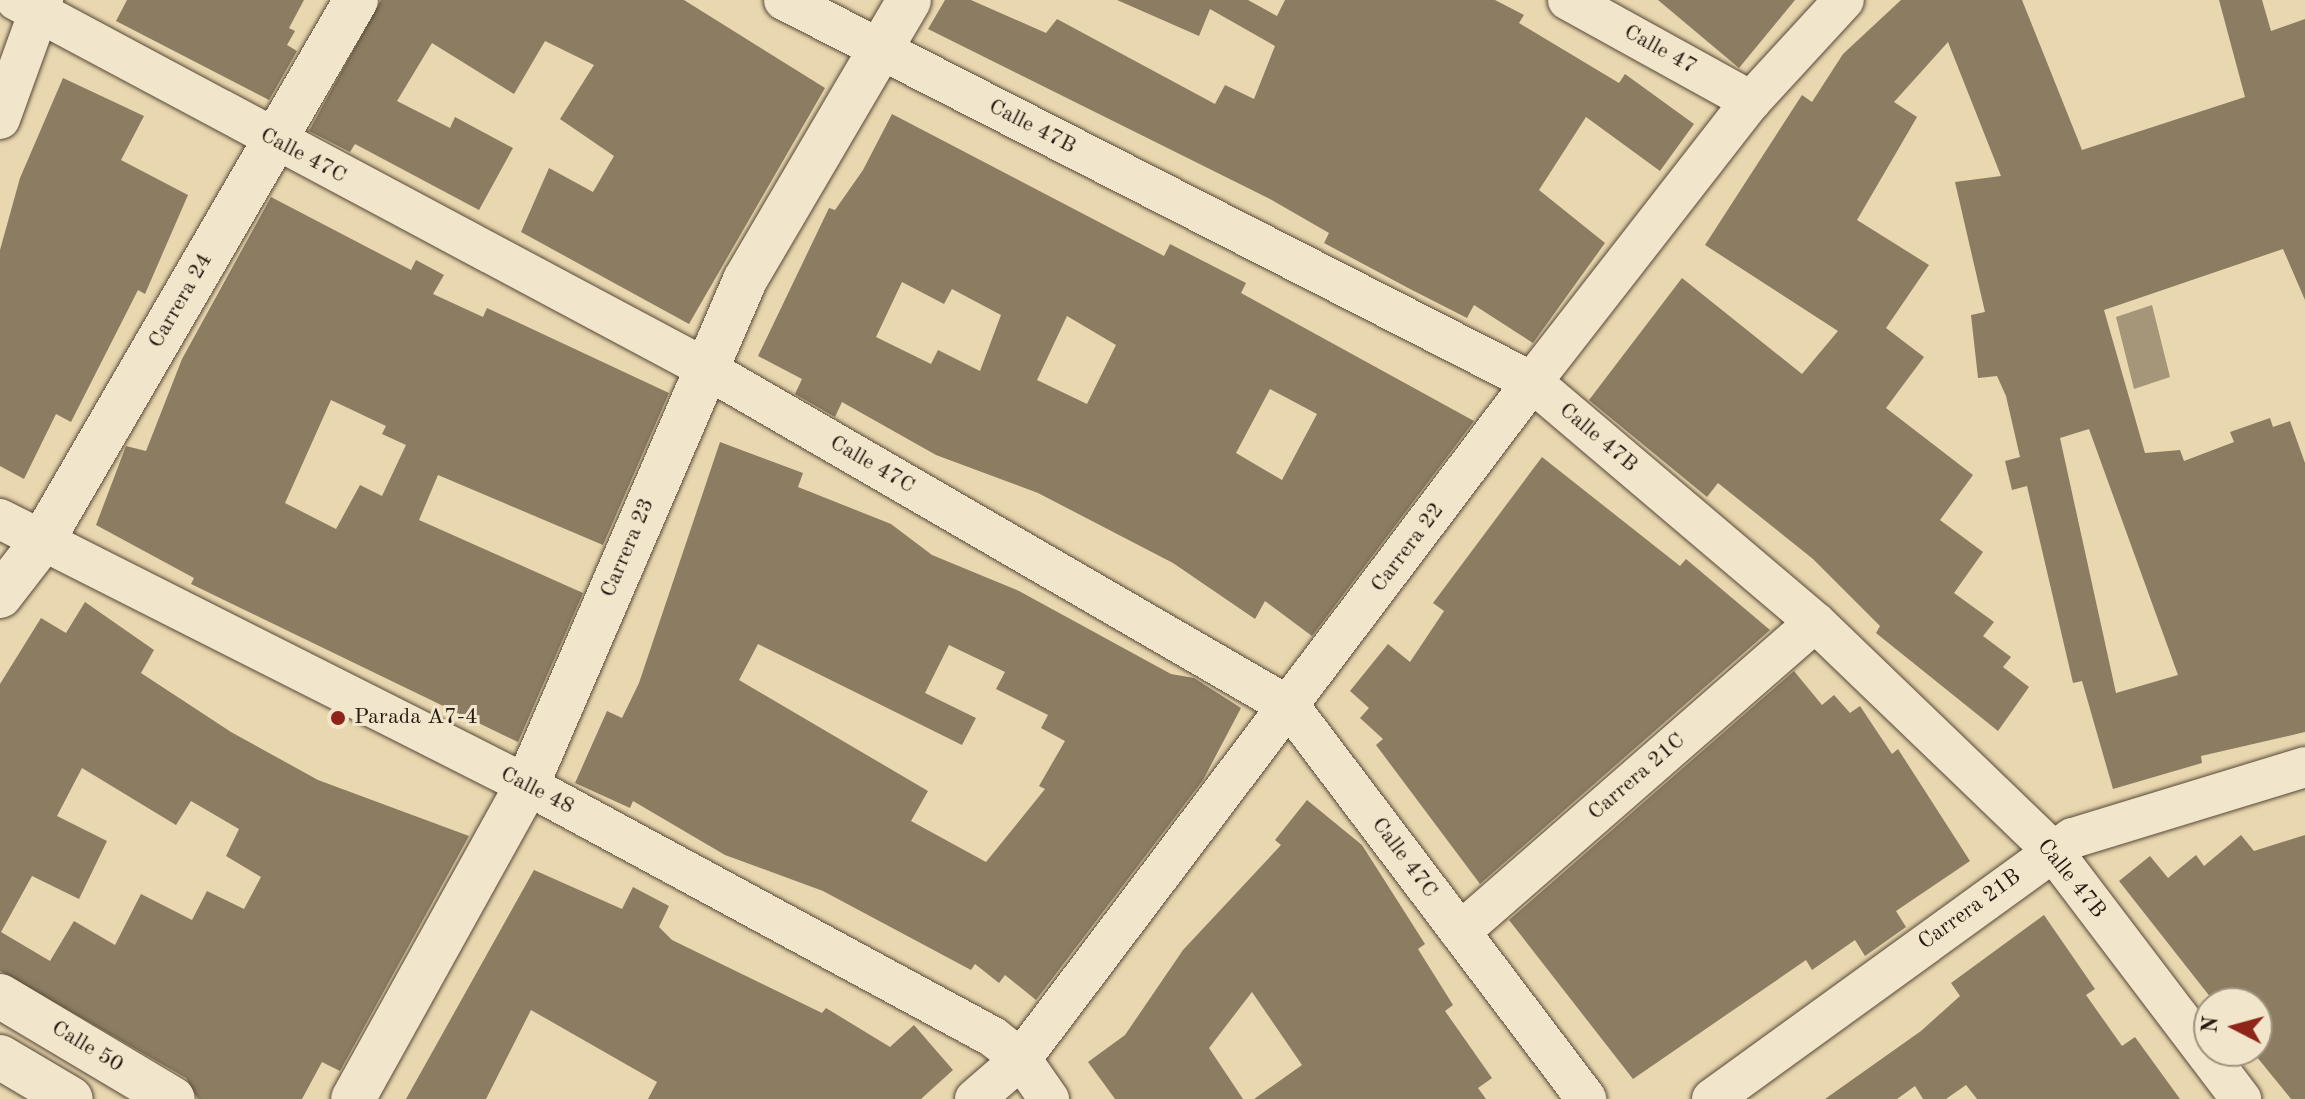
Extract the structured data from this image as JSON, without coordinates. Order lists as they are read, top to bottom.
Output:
{
  "streets": {
    "street": [
      "Calle 47",
      "Calle 47B",
      "Calle 47C",
      "Carrera 24",
      "Carrera 23",
      "Carrera 22",
      "Carrera 21C",
      "Calle 48",
      "Carrera 21B",
      "Calle 50"
    ]
  },
  "crossings": [
    ["Calle 47", "Carrera 22"],
    ["Calle 47B", "Carrera 23"],
    ["Calle 47B", "Carrera 22"],
    ["Calle 47B", "Carrera 21C"],
    ["Calle 47B", "Carrera 21B"],
    ["Calle 47C", "Carrera 24"],
    ["Calle 47C", "Carrera 23"],
    ["Calle 47C", "Carrera 22"],
    ["Calle 47C", "Carrera 21C"],
    ["Carrera 24", "Calle 48"],
    ["Carrera 23", "Calle 48"],
    ["Carrera 22", "Calle 48"]
  ],
  "places": ["Parada A7-4"],
  "north": "left"
}
